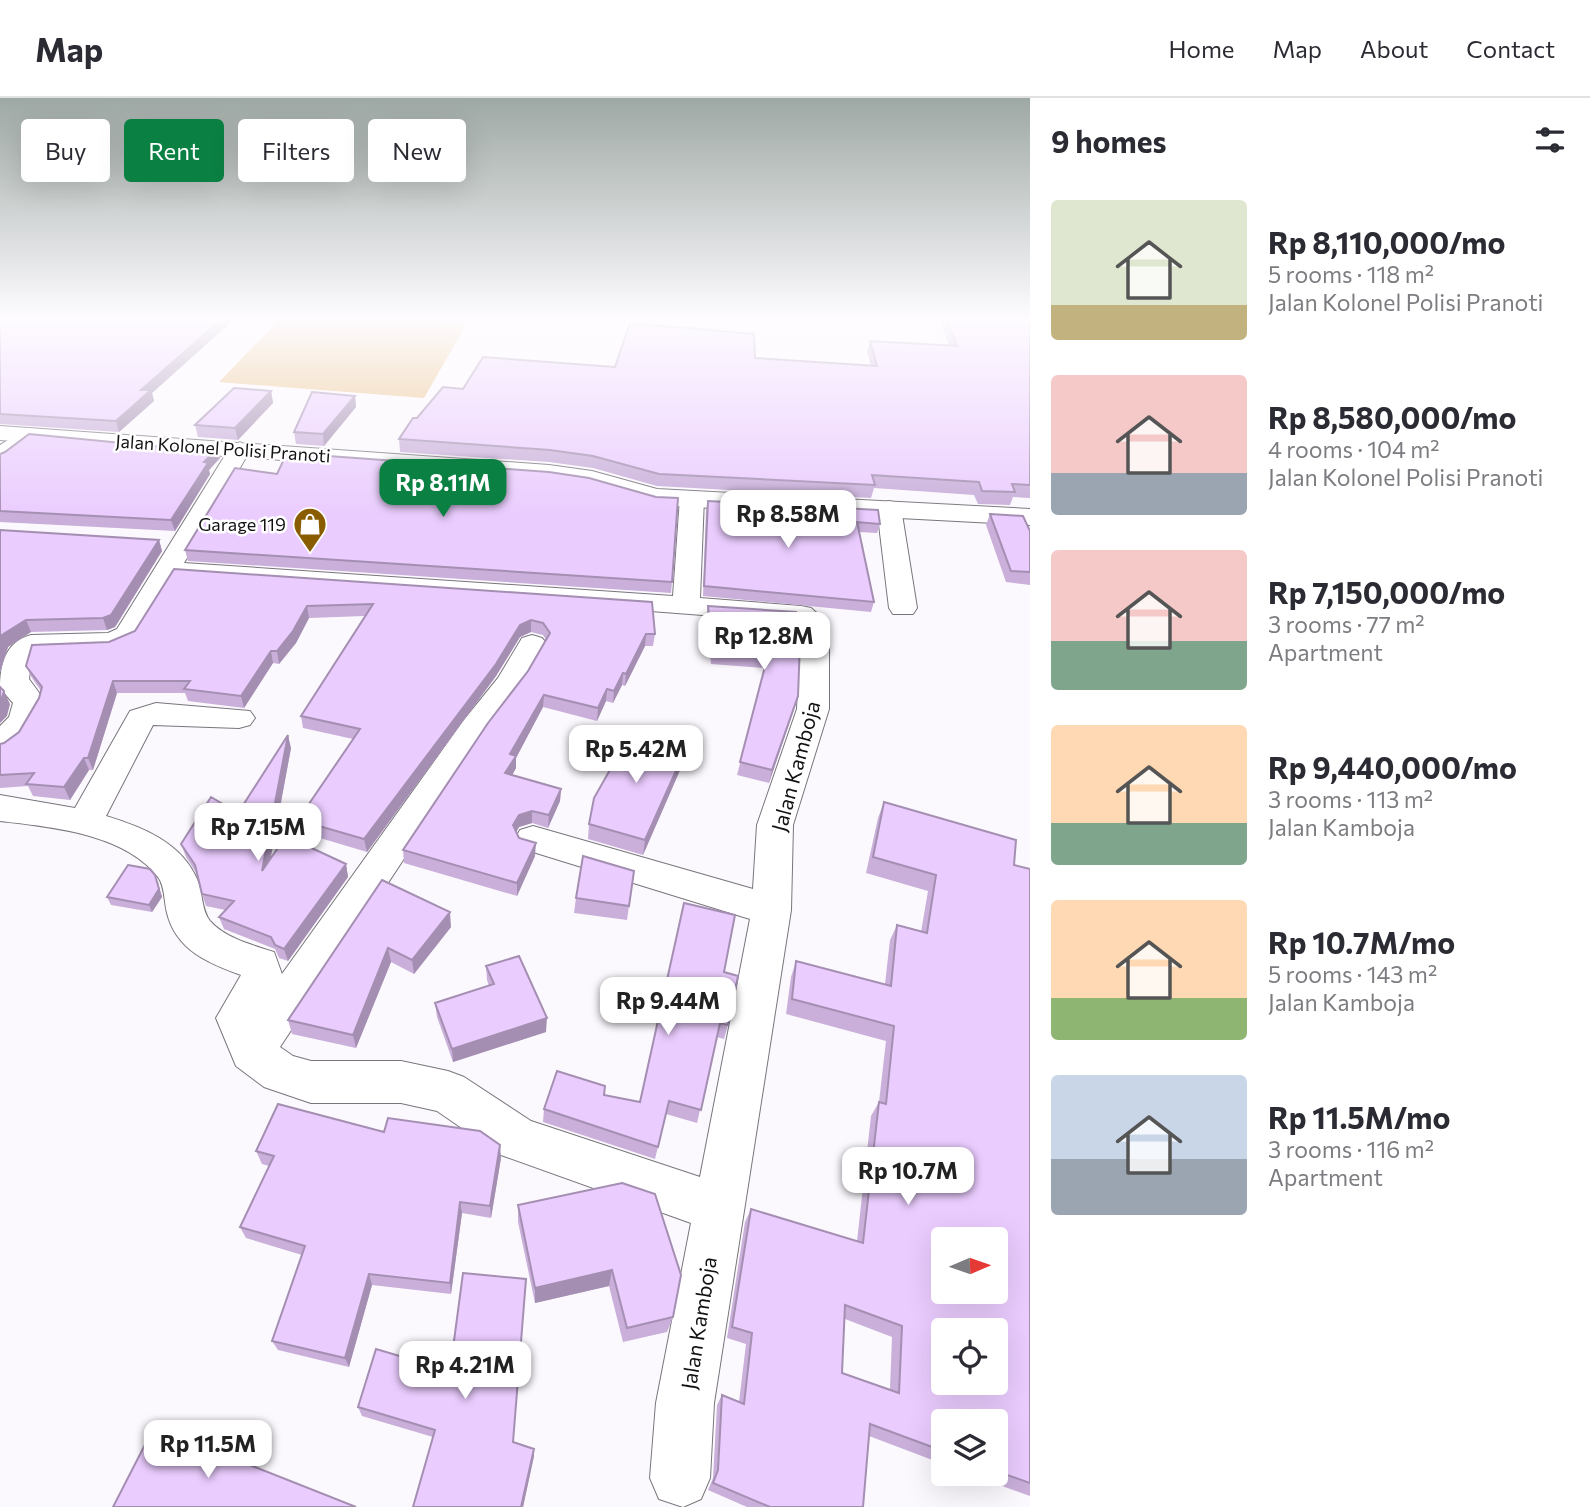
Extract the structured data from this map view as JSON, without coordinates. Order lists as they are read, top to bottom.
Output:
{
  "streets": {
    "street": ["Jalan Kolonel Polisi Pranoti", "Jalan Kamboja"]
  },
  "places": {
    "shop": ["Garage 119"]
  },
  "north": "right",
  "page": {
    "header": "Map",
    "nav": [
      "Home",
      "Map",
      "About",
      "Contact"
    ],
    "heading": "9 homes",
    "chip": [
      "Buy",
      "Rent",
      "Filters",
      "New"
    ],
    "list": [
      {
        "name": "Rp 8,110,000/mo",
        "note": "5 rooms · 118 m² · Jalan Kolonel Polisi Pranoti"
      },
      {
        "name": "Rp 8,580,000/mo",
        "note": "4 rooms · 104 m² · Jalan Kolonel Polisi Pranoti"
      },
      {
        "name": "Rp 7,150,000/mo",
        "note": "3 rooms · 77 m² · Apartment"
      },
      {
        "name": "Rp 9,440,000/mo",
        "note": "3 rooms · 113 m² · Jalan Kamboja"
      },
      {
        "name": "Rp 10.7M/mo",
        "note": "5 rooms · 143 m² · Jalan Kamboja"
      },
      {
        "name": "Rp 11.5M/mo",
        "note": "3 rooms · 116 m² · Apartment"
      }
    ],
    "price": [
      "Rp 8.11M",
      "Rp 8.58M",
      "Rp 12.8M",
      "Rp 5.42M",
      "Rp 7.15M",
      "Rp 9.44M",
      "Rp 10.7M",
      "Rp 4.21M",
      "Rp 11.5M"
    ]
  }
}
